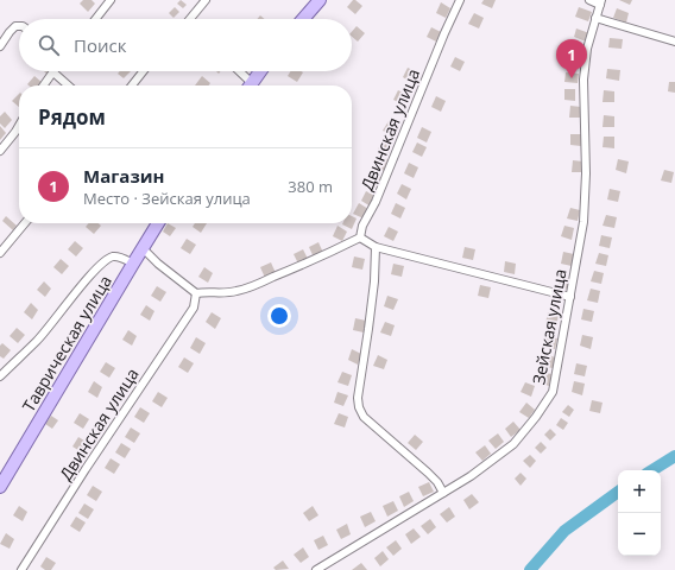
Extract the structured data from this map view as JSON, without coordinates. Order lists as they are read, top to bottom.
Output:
{
  "streets": {
    "main road": ["Таврическая улица"],
    "street": ["Двинская улица", "Зейская улица"]
  },
  "page": {
    "search": "Поиск",
    "pins": "1",
    "heading": "Рядом",
    "list": [
      {
        "mark": "1",
        "name": "Магазин",
        "note": "Место · Зейская улица",
        "value": "380 m"
      }
    ],
    "map_buttons": ["+", "−"]
  }
}
